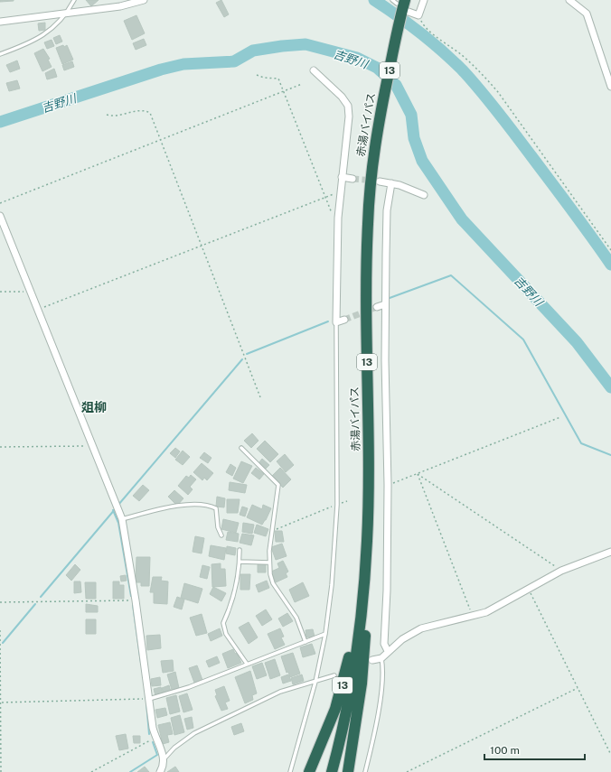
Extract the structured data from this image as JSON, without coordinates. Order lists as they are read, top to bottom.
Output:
{
  "streets": {
    "highway": ["13", "赤湯バイパス"]
  },
  "crossings": [
    ["13", "赤湯バイパス"]
  ],
  "districts": ["爼柳"],
  "water": ["吉野川"],
  "scale_bar": "100 m"
}
